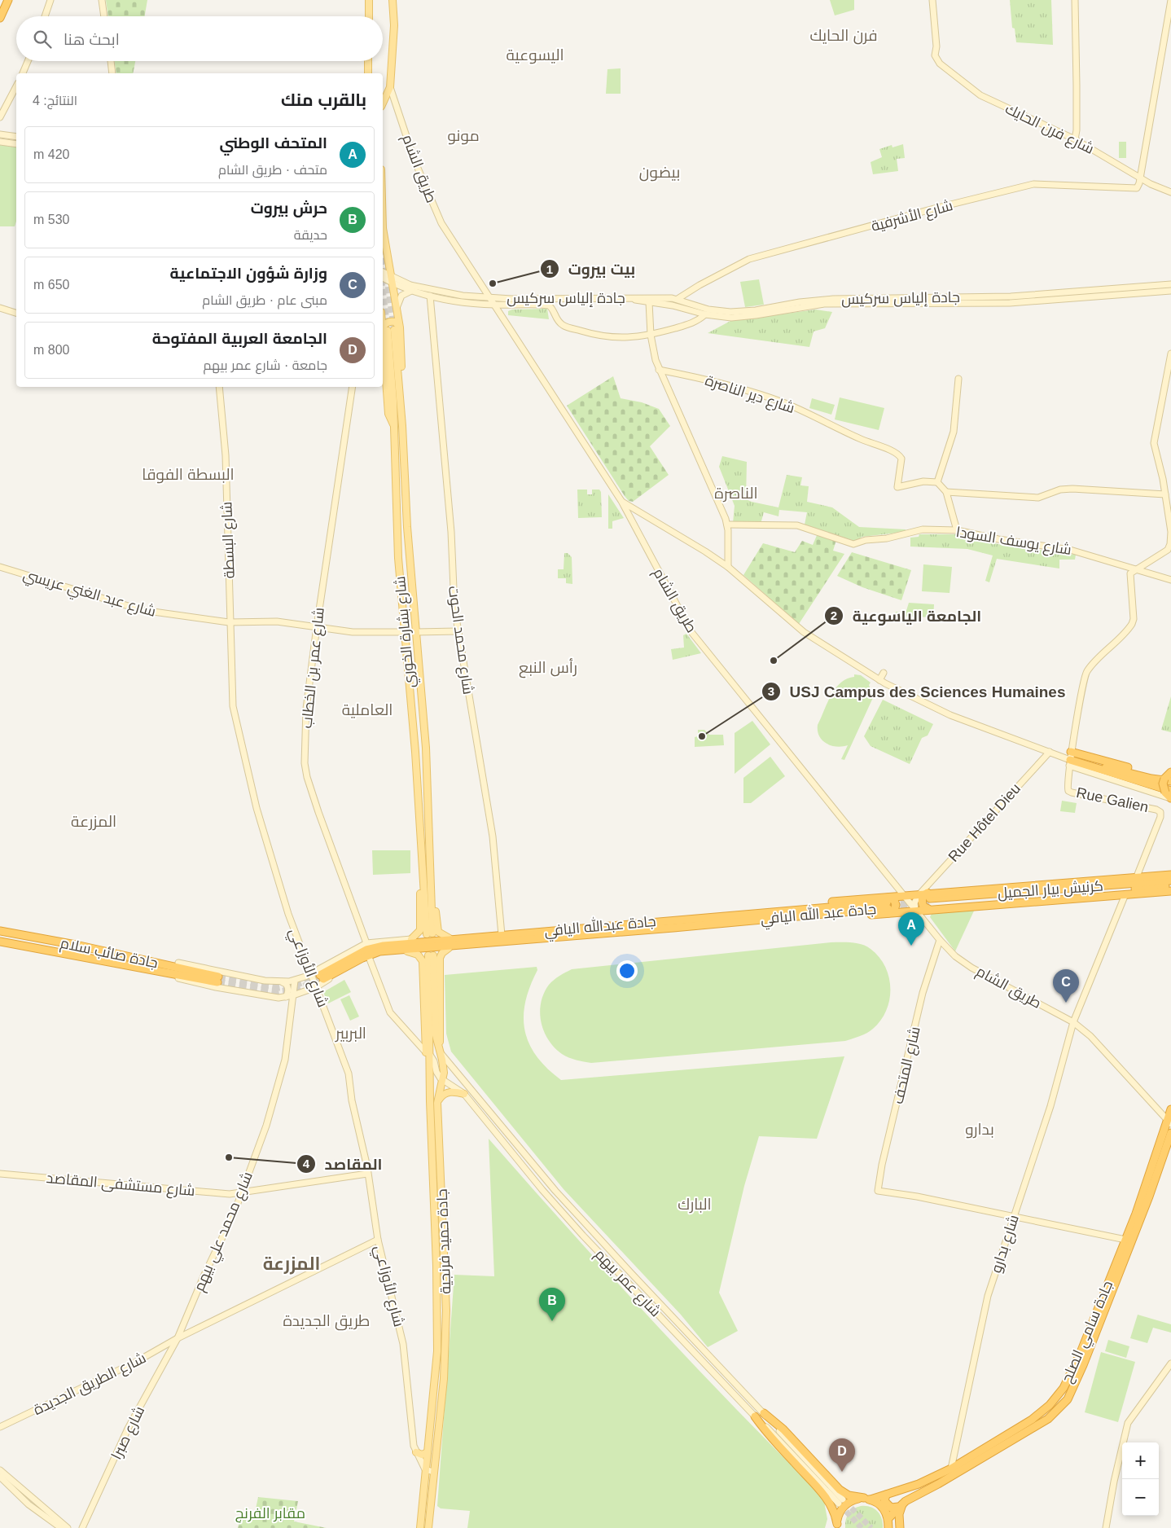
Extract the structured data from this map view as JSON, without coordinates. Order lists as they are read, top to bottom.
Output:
{
  "streets": {
    "highway": [
      "كرنيش بيار الجميل",
      "جادة عبدالله اليافي",
      "جادة صائب سلام",
      "جادة سامي الصلح"
    ],
    "main road": ["طريق الشام", "شارع بشارة الخوري", "جادة حميد فرنجية"],
    "street": [
      "شارع فرن الحايك",
      "شارع الأشرفية",
      "جادة إلياس سركيس",
      "شارع دير الناصرة",
      "شارع البسطة",
      "شارع يوسف السودا",
      "شارع عبد الغني عريسي",
      "شارع محمد الحوت",
      "شارع عمر بن الخطاب",
      "Rue Galien",
      "Rue Hôtel Dieu",
      "شارع الأوزاعي",
      "شارع المتحف",
      "شارع مستشفى المقاصد",
      "شارع محمد علي بيهم",
      "شارع بدارو",
      "شارع عمر بيهم",
      "شارع الطريق الجديدة",
      "شارع صبرا"
    ]
  },
  "crossings": [
    ["شارع فرن الحايك", "شارع الأشرفية"],
    ["طريق الشام", "جادة إلياس سركيس"],
    ["طريق الشام", "شارع المتحف"],
    ["طريق الشام", "شارع بدارو"],
    ["طريق الشام", "جادة سامي الصلح"],
    ["شارع الأشرفية", "جادة إلياس سركيس"],
    ["جادة إلياس سركيس", "شارع محمد الحوت"],
    ["شارع البسطة", "شارع عبد الغني عريسي"],
    ["شارع البسطة", "شارع الأوزاعي"],
    ["شارع عبد الغني عريسي", "شارع بشارة الخوري"],
    ["شارع عبد الغني عريسي", "شارع عمر بن الخطاب"],
    ["شارع عبد الغني عريسي", "شارع الأوزاعي"],
    ["شارع محمد الحوت", "جادة عبدالله اليافي"],
    ["شارع عمر بن الخطاب", "جادة عبدالله اليافي"],
    ["جادة عبدالله اليافي", "جادة صائب سلام"],
    ["جادة عبدالله اليافي", "شارع الأوزاعي"],
    ["جادة صائب سلام", "شارع الأوزاعي"],
    ["جادة صائب سلام", "شارع محمد علي بيهم"],
    ["شارع الأوزاعي", "شارع مستشفى المقاصد"],
    ["شارع الأوزاعي", "جادة حميد فرنجية"],
    ["شارع الأوزاعي", "شارع الطريق الجديدة"],
    ["شارع المتحف", "شارع بدارو"],
    ["شارع مستشفى المقاصد", "شارع محمد علي بيهم"],
    ["شارع محمد علي بيهم", "شارع الطريق الجديدة"],
    ["شارع محمد علي بيهم", "شارع صبرا"],
    ["جادة حميد فرنجية", "شارع عمر بيهم"],
    ["شارع بدارو", "جادة سامي الصلح"],
    ["شارع الطريق الجديدة", "شارع صبرا"]
  ],
  "districts": [
    "فرن الحايك",
    "اليسوعية",
    "مونو",
    "بيضون",
    "البسطة الفوقا",
    "الناصرة",
    "رأس النبع",
    "العاملية",
    "المزرعة",
    "البربير",
    "بدارو",
    "البارك",
    "المزرعة",
    "طريق الجديدة"
  ],
  "parks": ["مقابر الفرنج"],
  "places": [
    "بيت بيروت",
    "الجامعة الياسوعية",
    "USJ Campus des Sciences Humaines",
    "المقاصد"
  ],
  "page": {
    "search": "ابحث هنا",
    "heading": ["بالقرب منك", "النتائج: 4"],
    "list": [
      {
        "mark": "A",
        "name": "المتحف الوطني",
        "note": "متحف · طريق الشام",
        "value": "420 m"
      },
      {
        "mark": "B",
        "name": "حرش بيروت",
        "note": "حديقة",
        "value": "530 m"
      },
      {
        "mark": "C",
        "name": "وزارة شؤون الاجتماعية",
        "note": "مبنى عام · طريق الشام",
        "value": "650 m"
      },
      {
        "mark": "D",
        "name": "الجامعة العربية المفتوحة",
        "note": "جامعة · شارع عمر بيهم",
        "value": "800 m"
      }
    ],
    "pins": [
      "A",
      "C",
      "B",
      "D"
    ],
    "map_buttons": ["+", "−"]
  }
}
